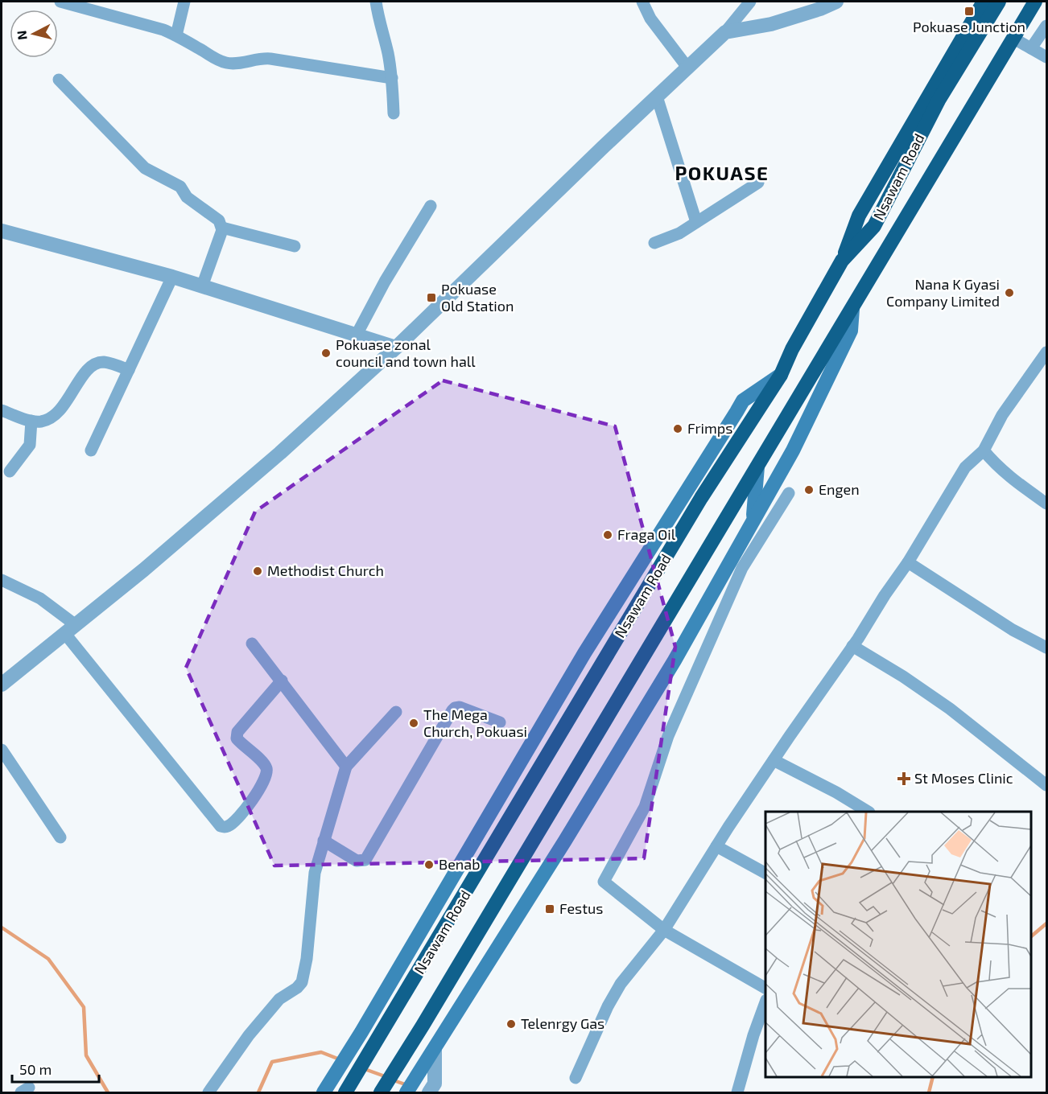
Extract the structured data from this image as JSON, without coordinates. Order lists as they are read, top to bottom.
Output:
{
  "streets": {
    "highway": ["Nsawam Road"]
  },
  "districts": ["POKUASE"],
  "places": {
    "transit": ["Pokuase Junction", "Pokuase Old Station", "Festus"],
    "other": [
      "Nana K Gyasi Company Limited",
      "Pokuase zonal council and town hall",
      "Frimps",
      "Engen",
      "Fraga Oil",
      "Methodist Church",
      "The Mega Church, Pokuasi",
      "Benab",
      "Telenrgy Gas"
    ],
    "health": ["St Moses Clinic"]
  },
  "scale_bar": "50 m",
  "north": "left"
}
